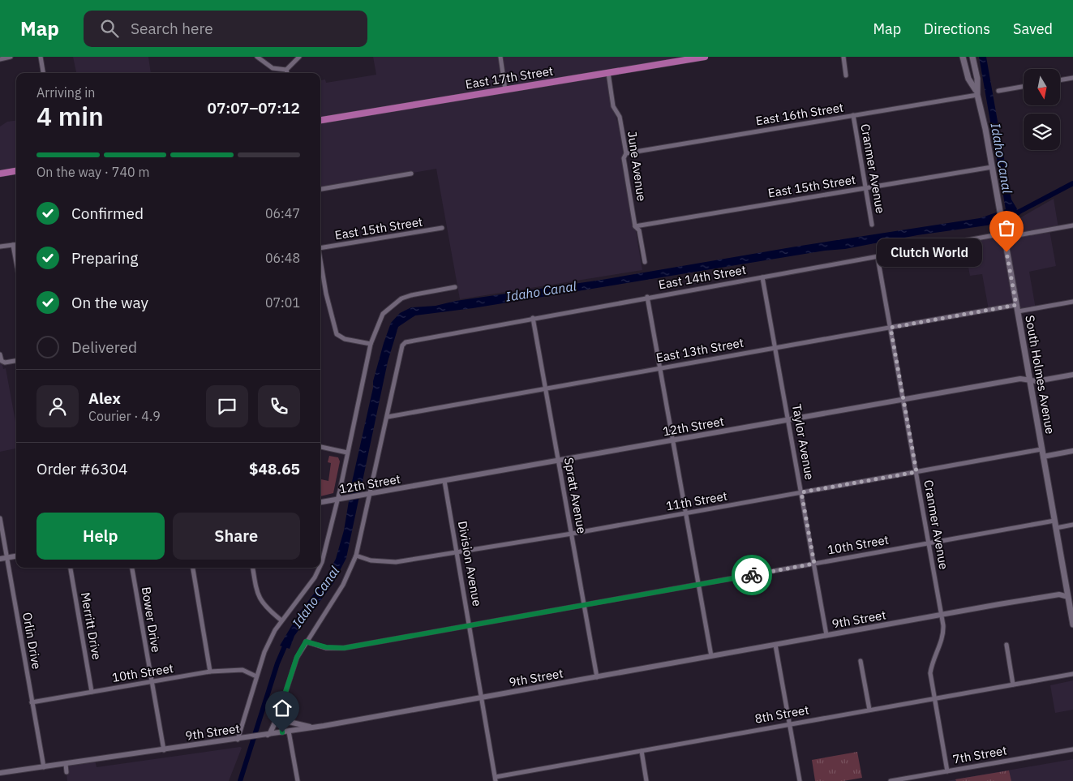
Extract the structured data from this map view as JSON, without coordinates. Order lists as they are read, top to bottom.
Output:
{
  "streets": {
    "main road": ["East 17th Street", "South Holmes Avenue"],
    "street": [
      "East 16th Street",
      "June Avenue",
      "Cranmer Avenue",
      "East 15th Street",
      "East 14th Street",
      "East 13th Street",
      "12th Street",
      "Taylor Avenue",
      "Spratt Avenue",
      "11th Street",
      "10th Street",
      "Division Avenue",
      "Bower Drive",
      "9th Street",
      "Merritt Drive",
      "Orlin Drive",
      "8th Street",
      "7th Street"
    ]
  },
  "crossings": [
    ["East 17th Street", "June Avenue"],
    ["East 16th Street", "June Avenue"],
    ["East 16th Street", "Cranmer Avenue"],
    ["East 16th Street", "South Holmes Avenue"],
    ["June Avenue", "East 15th Street"],
    ["Cranmer Avenue", "East 15th Street"],
    ["Cranmer Avenue", "East 14th Street"],
    ["Cranmer Avenue", "East 13th Street"],
    ["Cranmer Avenue", "12th Street"],
    ["Cranmer Avenue", "11th Street"],
    ["Cranmer Avenue", "10th Street"],
    ["Cranmer Avenue", "9th Street"],
    ["Cranmer Avenue", "8th Street"],
    ["Cranmer Avenue", "7th Street"],
    ["East 15th Street", "South Holmes Avenue"],
    ["East 14th Street", "East 13th Street"],
    ["East 14th Street", "South Holmes Avenue"],
    ["East 14th Street", "Taylor Avenue"],
    ["East 14th Street", "Spratt Avenue"],
    ["East 13th Street", "South Holmes Avenue"],
    ["East 13th Street", "Taylor Avenue"],
    ["East 13th Street", "Spratt Avenue"],
    ["South Holmes Avenue", "12th Street"],
    ["South Holmes Avenue", "11th Street"],
    ["South Holmes Avenue", "10th Street"],
    ["South Holmes Avenue", "9th Street"],
    ["12th Street", "Taylor Avenue"],
    ["12th Street", "Spratt Avenue"],
    ["12th Street", "Division Avenue"],
    ["Taylor Avenue", "11th Street"],
    ["Taylor Avenue", "10th Street"],
    ["Taylor Avenue", "9th Street"],
    ["Spratt Avenue", "11th Street"],
    ["Spratt Avenue", "10th Street"],
    ["Spratt Avenue", "9th Street"],
    ["11th Street", "Division Avenue"],
    ["10th Street", "Division Avenue"],
    ["10th Street", "Bower Drive"],
    ["10th Street", "Merritt Drive"],
    ["10th Street", "Orlin Drive"],
    ["Division Avenue", "9th Street"],
    ["Division Avenue", "8th Street"],
    ["Bower Drive", "9th Street"],
    ["9th Street", "Orlin Drive"]
  ],
  "water": ["Idaho Canal"],
  "places": ["Clutch World"],
  "north": "bottom",
  "page": {
    "header": "Map",
    "search": "Search here",
    "nav": ["Map", "Directions", "Saved"],
    "heading": ["4 min", "Arriving in", "07:07–07:12"],
    "panel": [
      "Alex",
      "Courier · 4.9",
      "Order #6304",
      "$48.65"
    ],
    "bar": "On the way · 740 m",
    "list": [
      ["Confirmed", "06:47"],
      ["Preparing", "06:48"],
      ["On the way", "07:01"],
      "Delivered"
    ],
    "bubble": "Clutch World",
    "buttons": ["Help", "Share"]
  }
}
